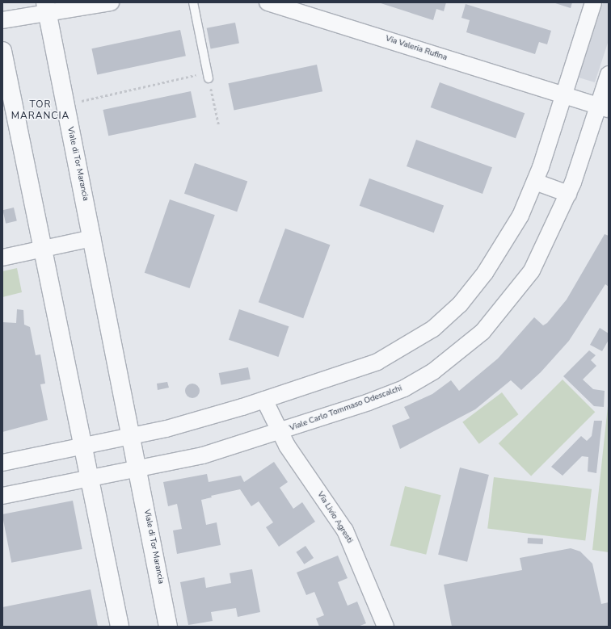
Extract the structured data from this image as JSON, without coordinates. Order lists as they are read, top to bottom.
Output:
{
  "streets": {
    "street": [
      "Via Valeria Rufina",
      "Viale di Tor Marancia",
      "Viale Carlo Tommaso Odescalchi",
      "Via Livio Agresti"
    ]
  },
  "crossings": [
    ["Viale di Tor Marancia", "Viale Carlo Tommaso Odescalchi"],
    ["Viale Carlo Tommaso Odescalchi", "Via Livio Agresti"]
  ],
  "districts": ["TOR MARANCIA"]
}
